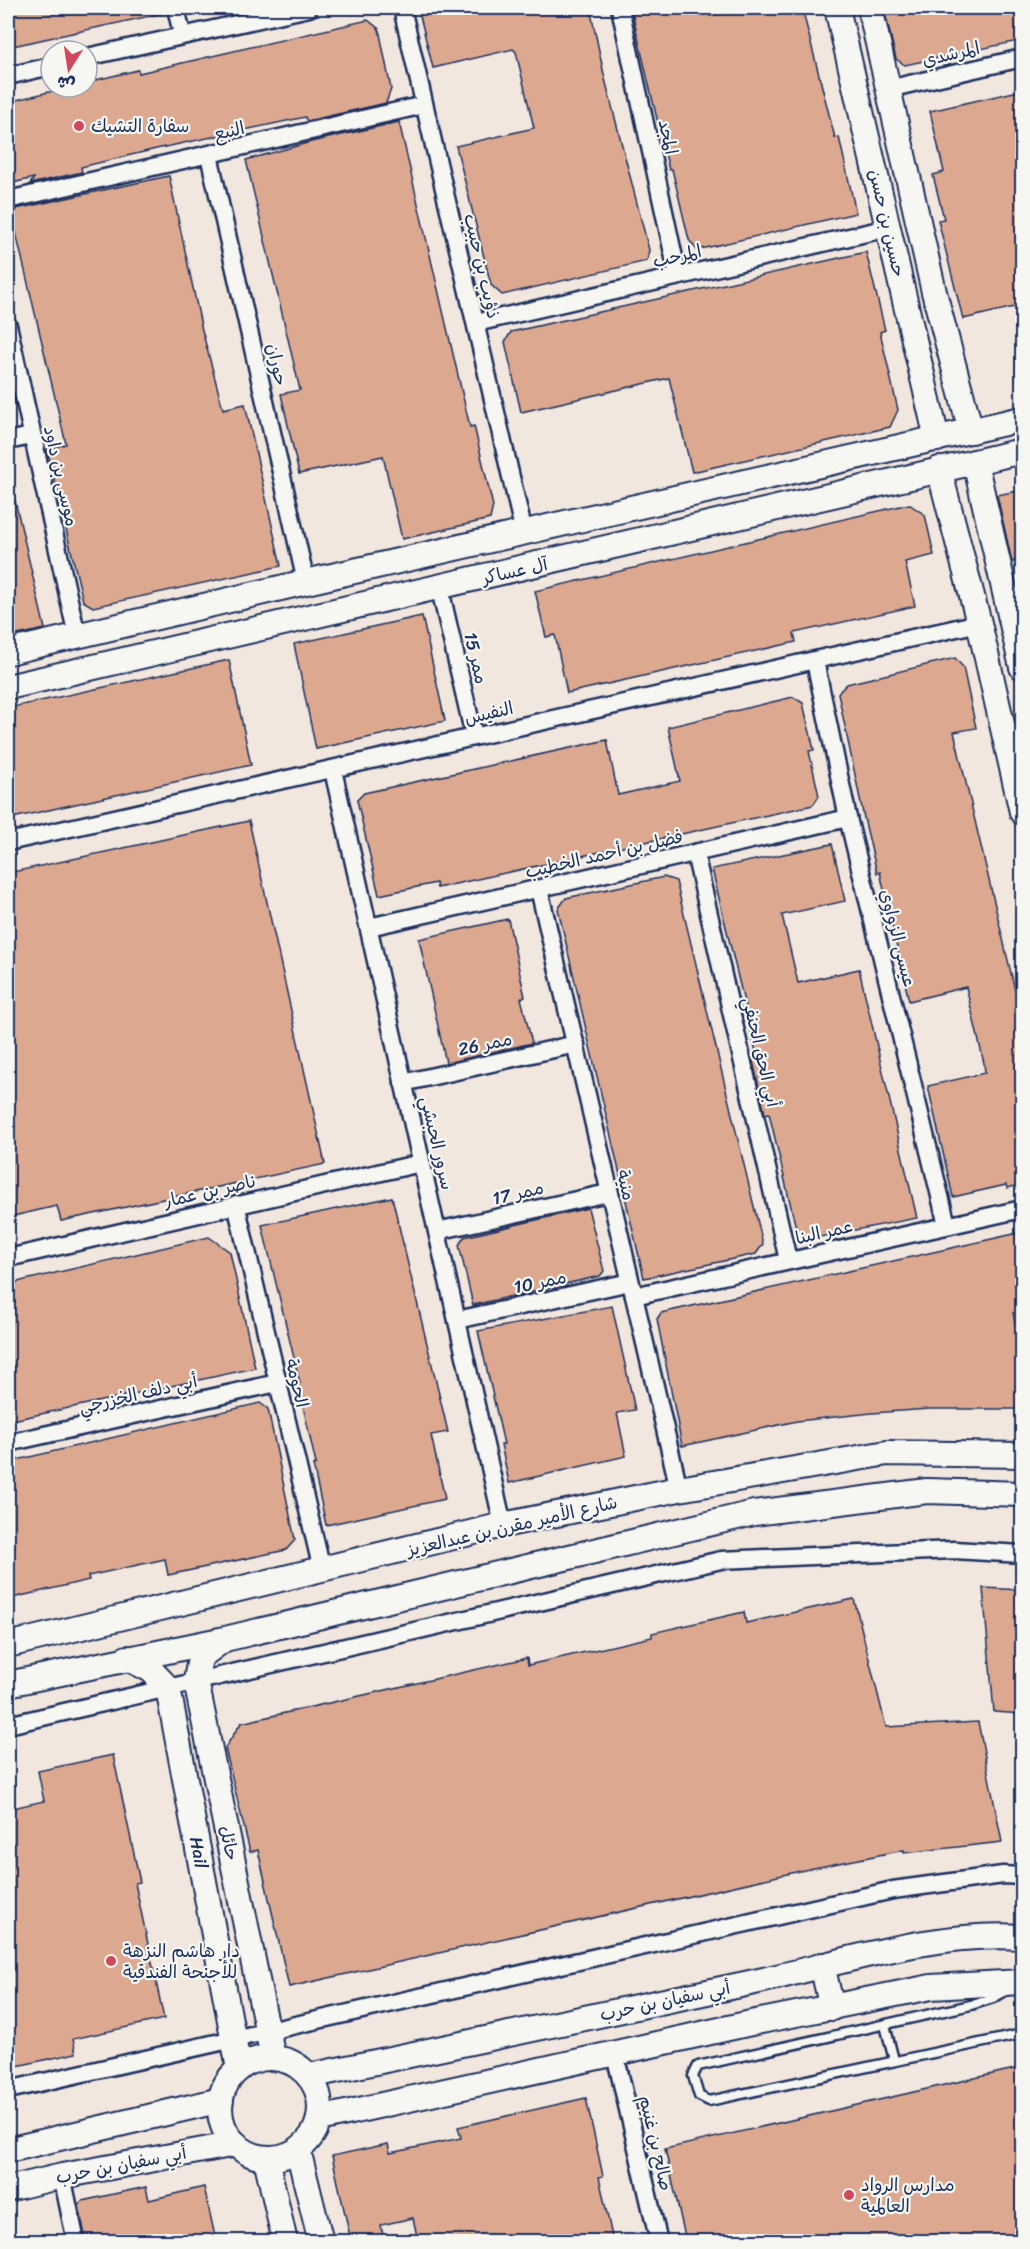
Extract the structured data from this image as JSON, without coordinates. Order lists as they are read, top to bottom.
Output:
{
  "streets": {
    "street": [
      "المرشدي",
      "النبع",
      "المجد",
      "حسين بن حسن",
      "المرحب",
      "ذؤيب بن حبيب",
      "حوران",
      "موسى بن داود",
      "آل عساكر",
      "ممر 15",
      "النفيس",
      "فضل بن أحمد الخطيب",
      "عيسى الزواوي",
      "ممر 26",
      "أبي الحق الحنفي",
      "سرور الحبشي",
      "منية",
      "ناصر بن عمار",
      "ممر 17",
      "عمر البنا",
      "ممر 10",
      "الحومة",
      "أبي دلف الخزرجي",
      "شارع الأمير مقرن بن عبدالعزيز",
      "حائل",
      "Hail",
      "أبي سفيان بن حرب",
      "صالح بن غنيم"
    ]
  },
  "crossings": [
    ["المرشدي", "حسين بن حسن"],
    ["النبع", "ذؤيب بن حبيب"],
    ["النبع", "حوران"],
    ["المجد", "المرحب"],
    ["حسين بن حسن", "المرحب"],
    ["حسين بن حسن", "آل عساكر"],
    ["المرحب", "ذؤيب بن حبيب"],
    ["ذؤيب بن حبيب", "آل عساكر"],
    ["حوران", "آل عساكر"],
    ["موسى بن داود", "آل عساكر"],
    ["آل عساكر", "ممر 15"],
    ["ممر 15", "النفيس"],
    ["النفيس", "عيسى الزواوي"],
    ["النفيس", "سرور الحبشي"],
    ["فضل بن أحمد الخطيب", "عيسى الزواوي"],
    ["فضل بن أحمد الخطيب", "أبي الحق الحنفي"],
    ["فضل بن أحمد الخطيب", "سرور الحبشي"],
    ["فضل بن أحمد الخطيب", "منية"],
    ["عيسى الزواوي", "عمر البنا"],
    ["ممر 26", "سرور الحبشي"],
    ["ممر 26", "منية"],
    ["أبي الحق الحنفي", "عمر البنا"],
    ["سرور الحبشي", "ناصر بن عمار"],
    ["سرور الحبشي", "ممر 17"],
    ["سرور الحبشي", "ممر 10"],
    ["سرور الحبشي", "شارع الأمير مقرن بن عبدالعزيز"],
    ["منية", "ممر 17"],
    ["منية", "عمر البنا"],
    ["منية", "ممر 10"],
    ["منية", "شارع الأمير مقرن بن عبدالعزيز"],
    ["ناصر بن عمار", "الحومة"],
    ["عمر البنا", "ممر 10"],
    ["الحومة", "أبي دلف الخزرجي"],
    ["الحومة", "شارع الأمير مقرن بن عبدالعزيز"],
    ["حائل", "Hail"],
    ["حائل", "أبي سفيان بن حرب"],
    ["Hail", "أبي سفيان بن حرب"]
  ],
  "places": ["سفارة التشيك", "دار هاشم النزهة للأجنحة الفندقية", "مدارس الرواد العالمية"],
  "north": "bottom"
}
